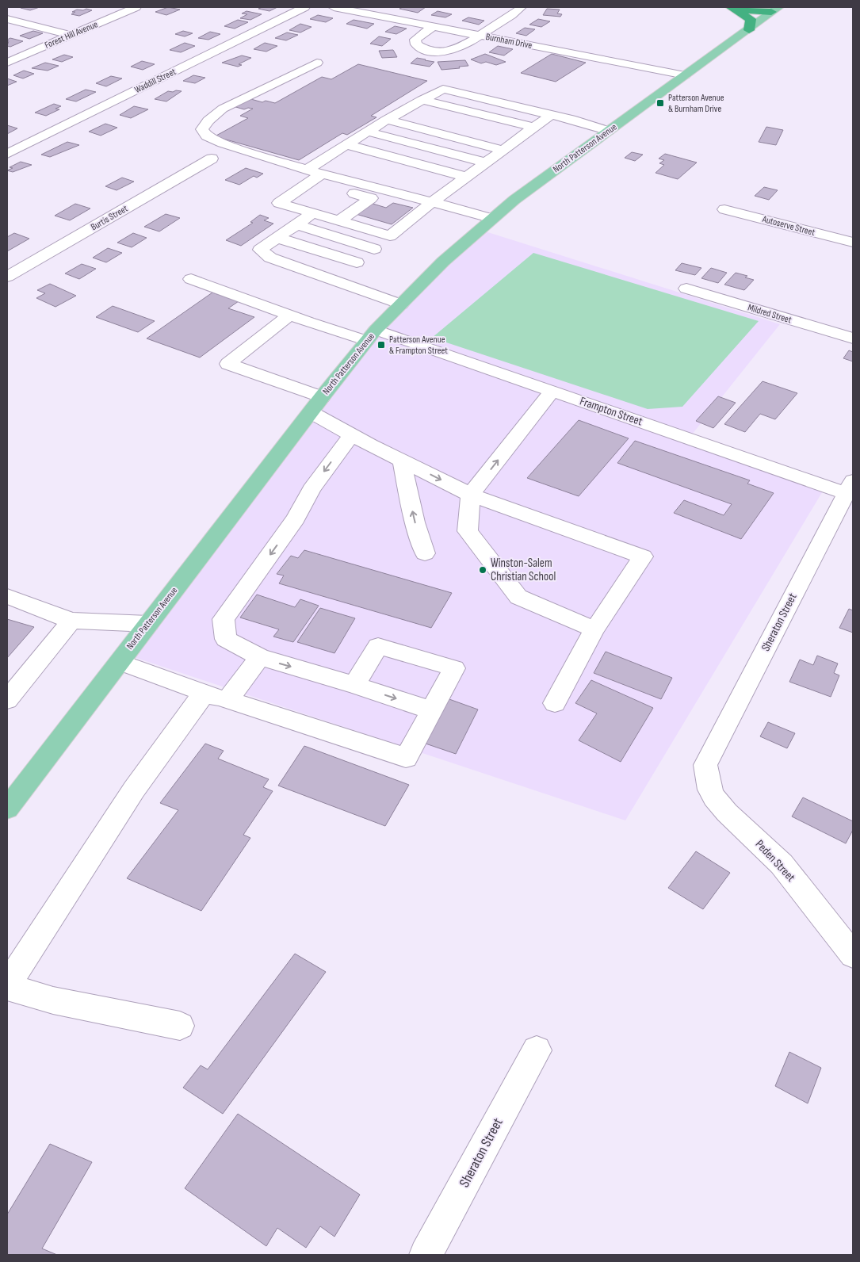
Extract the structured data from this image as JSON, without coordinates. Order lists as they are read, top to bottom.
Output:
{
  "streets": {
    "main road": ["North Patterson Avenue"],
    "street": [
      "Forest Hill Avenue",
      "Burnham Drive",
      "Waddill Street",
      "Burtis Street",
      "Autoserve Street",
      "Mildred Street",
      "Frampton Street",
      "Sheraton Street",
      "Peden Street"
    ]
  },
  "crossings": [
    ["Burnham Drive", "North Patterson Avenue"],
    ["North Patterson Avenue", "Frampton Street"],
    ["Frampton Street", "Sheraton Street"],
    ["Sheraton Street", "Peden Street"]
  ],
  "places": {
    "transit": ["Patterson Avenue & Burnham Drive", "Patterson Avenue & Frampton Street"],
    "other": ["Winston-Salem Christian School"]
  }
}
